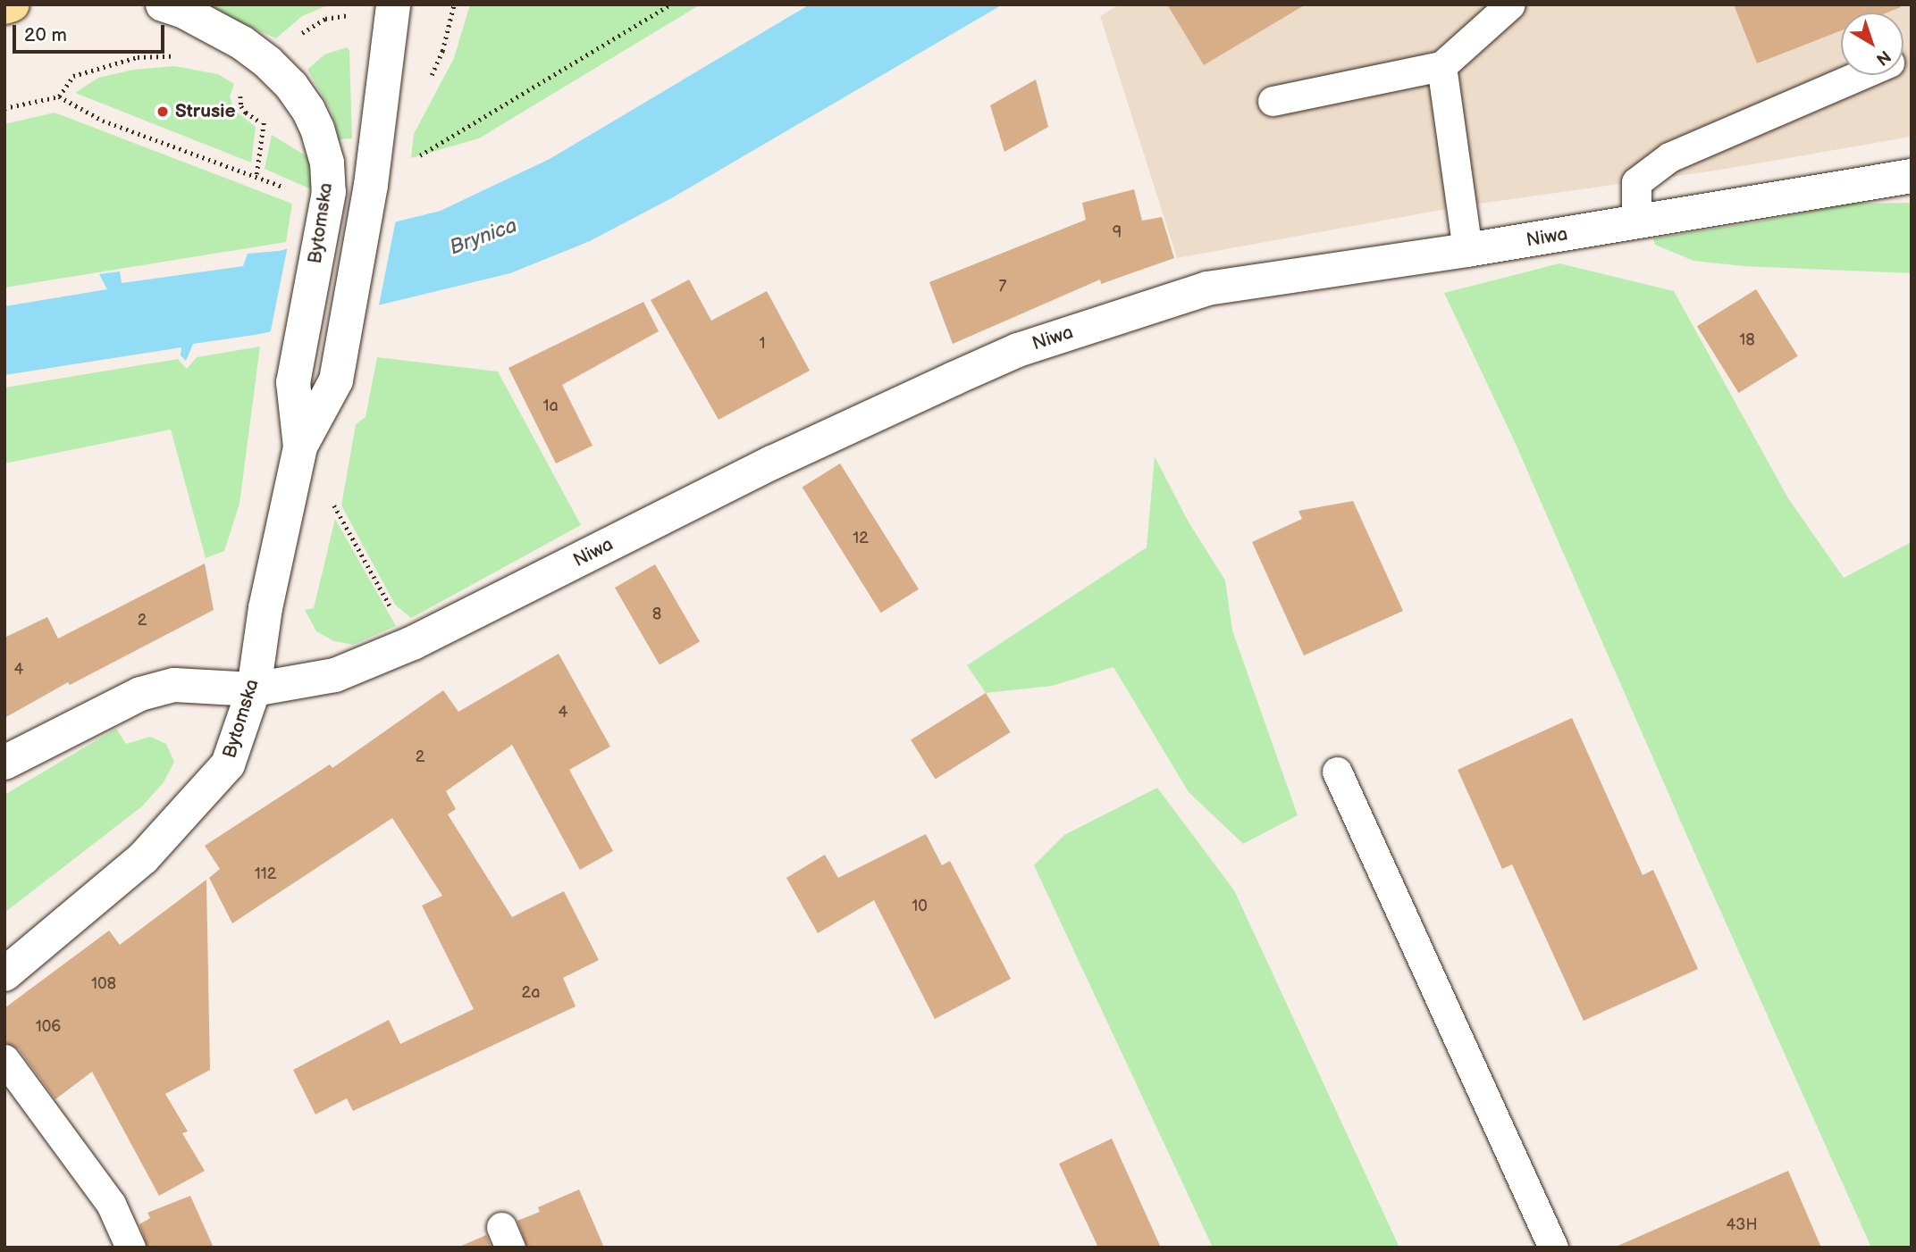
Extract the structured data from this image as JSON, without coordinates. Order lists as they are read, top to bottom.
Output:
{
  "streets": {
    "street": ["Bytomska", "Niwa"]
  },
  "crossings": [
    ["Bytomska", "Niwa"]
  ],
  "water": ["Brynica"],
  "places": ["Strusie"],
  "house_numbers": [
    "9",
    "7",
    "18",
    "1",
    "1a",
    "12",
    "8",
    "2",
    "4",
    "4",
    "2",
    "112",
    "10",
    "108",
    "2a",
    "106",
    "43H"
  ],
  "scale_bar": "20 m",
  "north": "bottom right"
}
